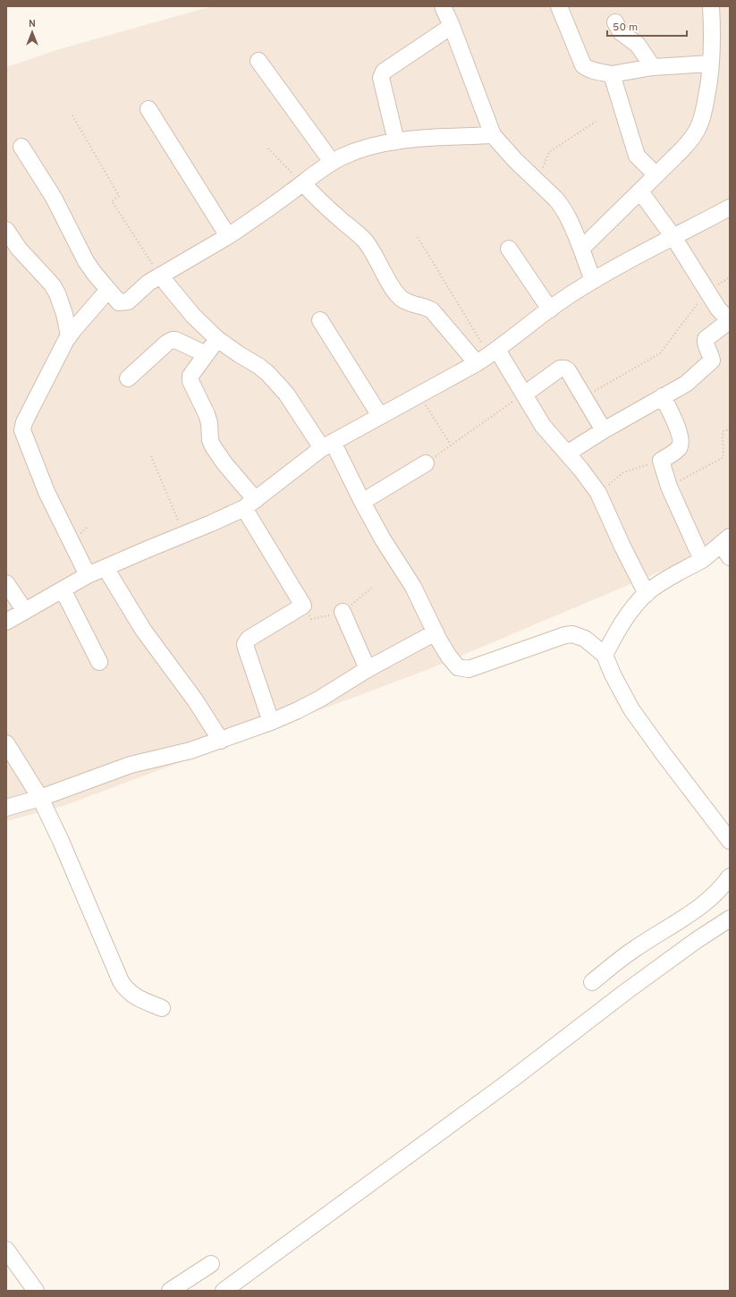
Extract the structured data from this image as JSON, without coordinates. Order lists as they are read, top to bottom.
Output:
{
  "scale_bar": "50 m",
  "north": "top"
}
